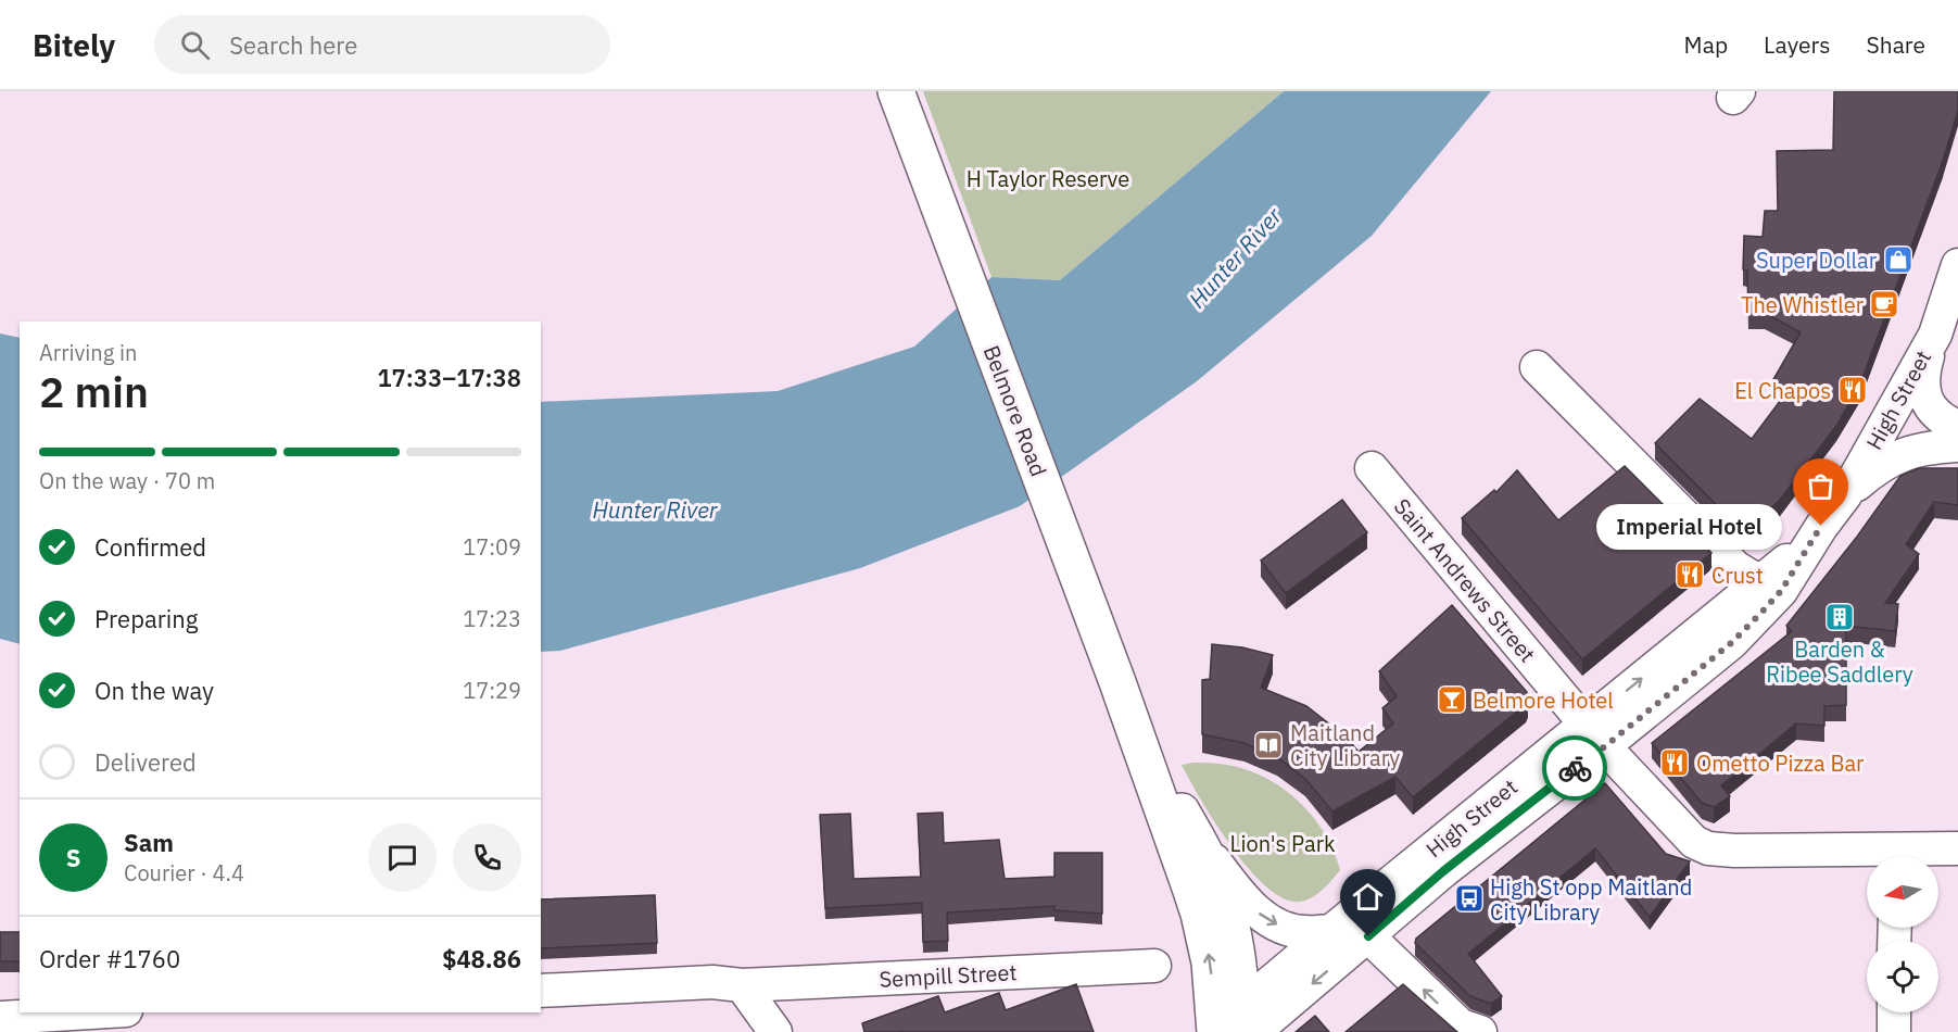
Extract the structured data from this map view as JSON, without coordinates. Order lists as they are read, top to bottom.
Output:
{
  "streets": {
    "main road": ["Belmore Road"],
    "street": ["High Street", "Saint Andrews Street", "Sempill Street"]
  },
  "crossings": [
    ["High Street", "Belmore Road"],
    ["High Street", "Saint Andrews Street"]
  ],
  "water": ["Hunter River"],
  "parks": ["H Taylor Reserve", "Lion's Park"],
  "places": {
    "shop": ["Super Dollar"],
    "cafe": ["The Whistler"],
    "restaurant": ["El Chapos", "Crust", "Ometto Pizza Bar"],
    "other": ["Imperial Hotel"],
    "building": ["Barden & Ribee Saddlery"],
    "bar": ["Belmore Hotel"],
    "library": ["Maitland City Library"],
    "bus stop": ["High St opp Maitland City Library"]
  },
  "north": "left",
  "page": {
    "header": "Bitely",
    "search": "Search here",
    "nav": ["Map", "Layers", "Share"],
    "heading": ["2 min", "Arriving in", "17:33–17:38"],
    "panel": [
      "Sam",
      "Courier · 4.4",
      "Order #1760",
      "$48.86"
    ],
    "bar": "On the way · 70 m",
    "bubble": "Imperial Hotel",
    "list": [
      ["Confirmed", "17:09"],
      ["Preparing", "17:23"],
      ["On the way", "17:29"],
      "Delivered"
    ],
    "round": "S"
  }
}
